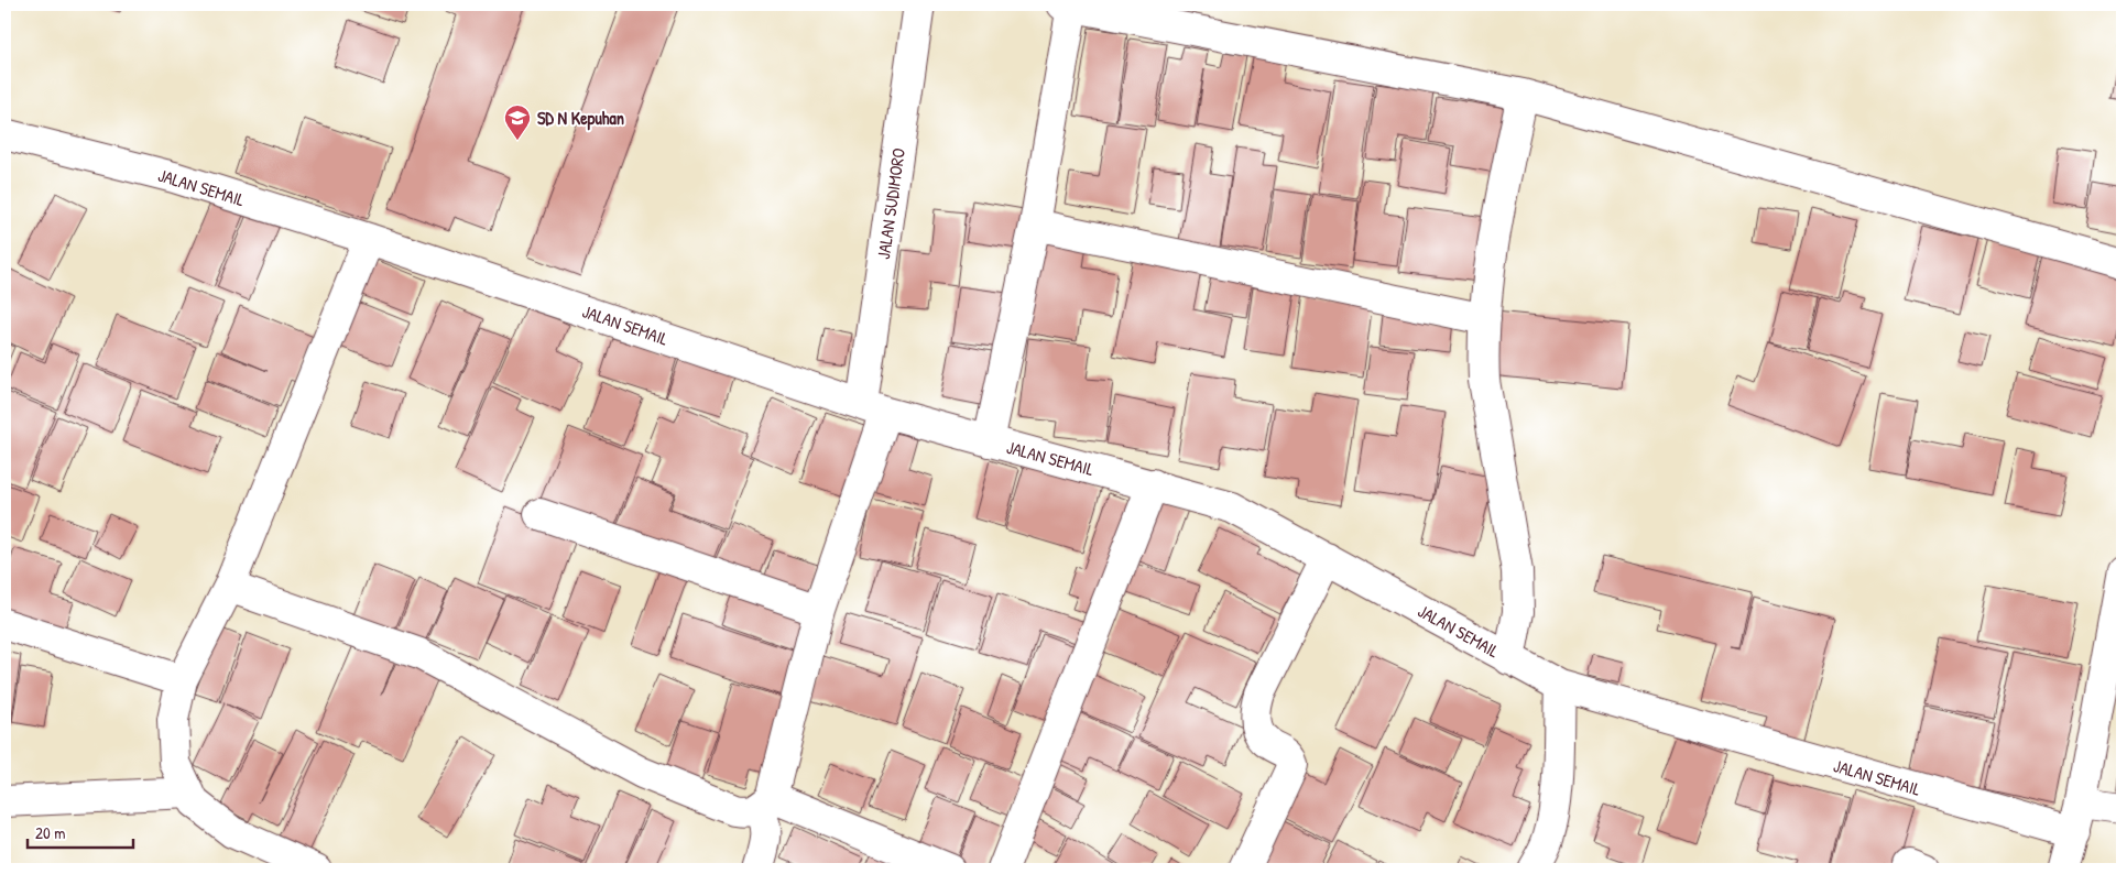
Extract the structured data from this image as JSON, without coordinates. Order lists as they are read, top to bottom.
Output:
{
  "streets": {
    "street": ["JALAN SEMAIL", "JALAN SUDIMORO"]
  },
  "crossings": [
    ["JALAN SEMAIL", "JALAN SUDIMORO"]
  ],
  "places": {
    "school or university": ["SD N Kepuhan"]
  },
  "scale_bar": "20 m"
}
